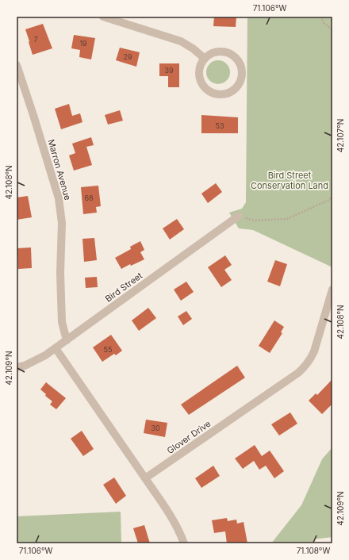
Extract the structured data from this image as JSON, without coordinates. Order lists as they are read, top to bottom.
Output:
{
  "streets": {
    "street": ["Marron Avenue", "Bird Street", "Glover Drive"]
  },
  "crossings": [
    ["Marron Avenue", "Bird Street"]
  ],
  "parks": ["Bird Street Conservation Land"],
  "house_numbers": [
    "7",
    "19",
    "29",
    "39",
    "53",
    "68",
    "55",
    "30"
  ],
  "coordinates": [
    "71.106°W",
    "42.107°N",
    "42.108°N",
    "42.109°N",
    "71.108°W"
  ]
}
